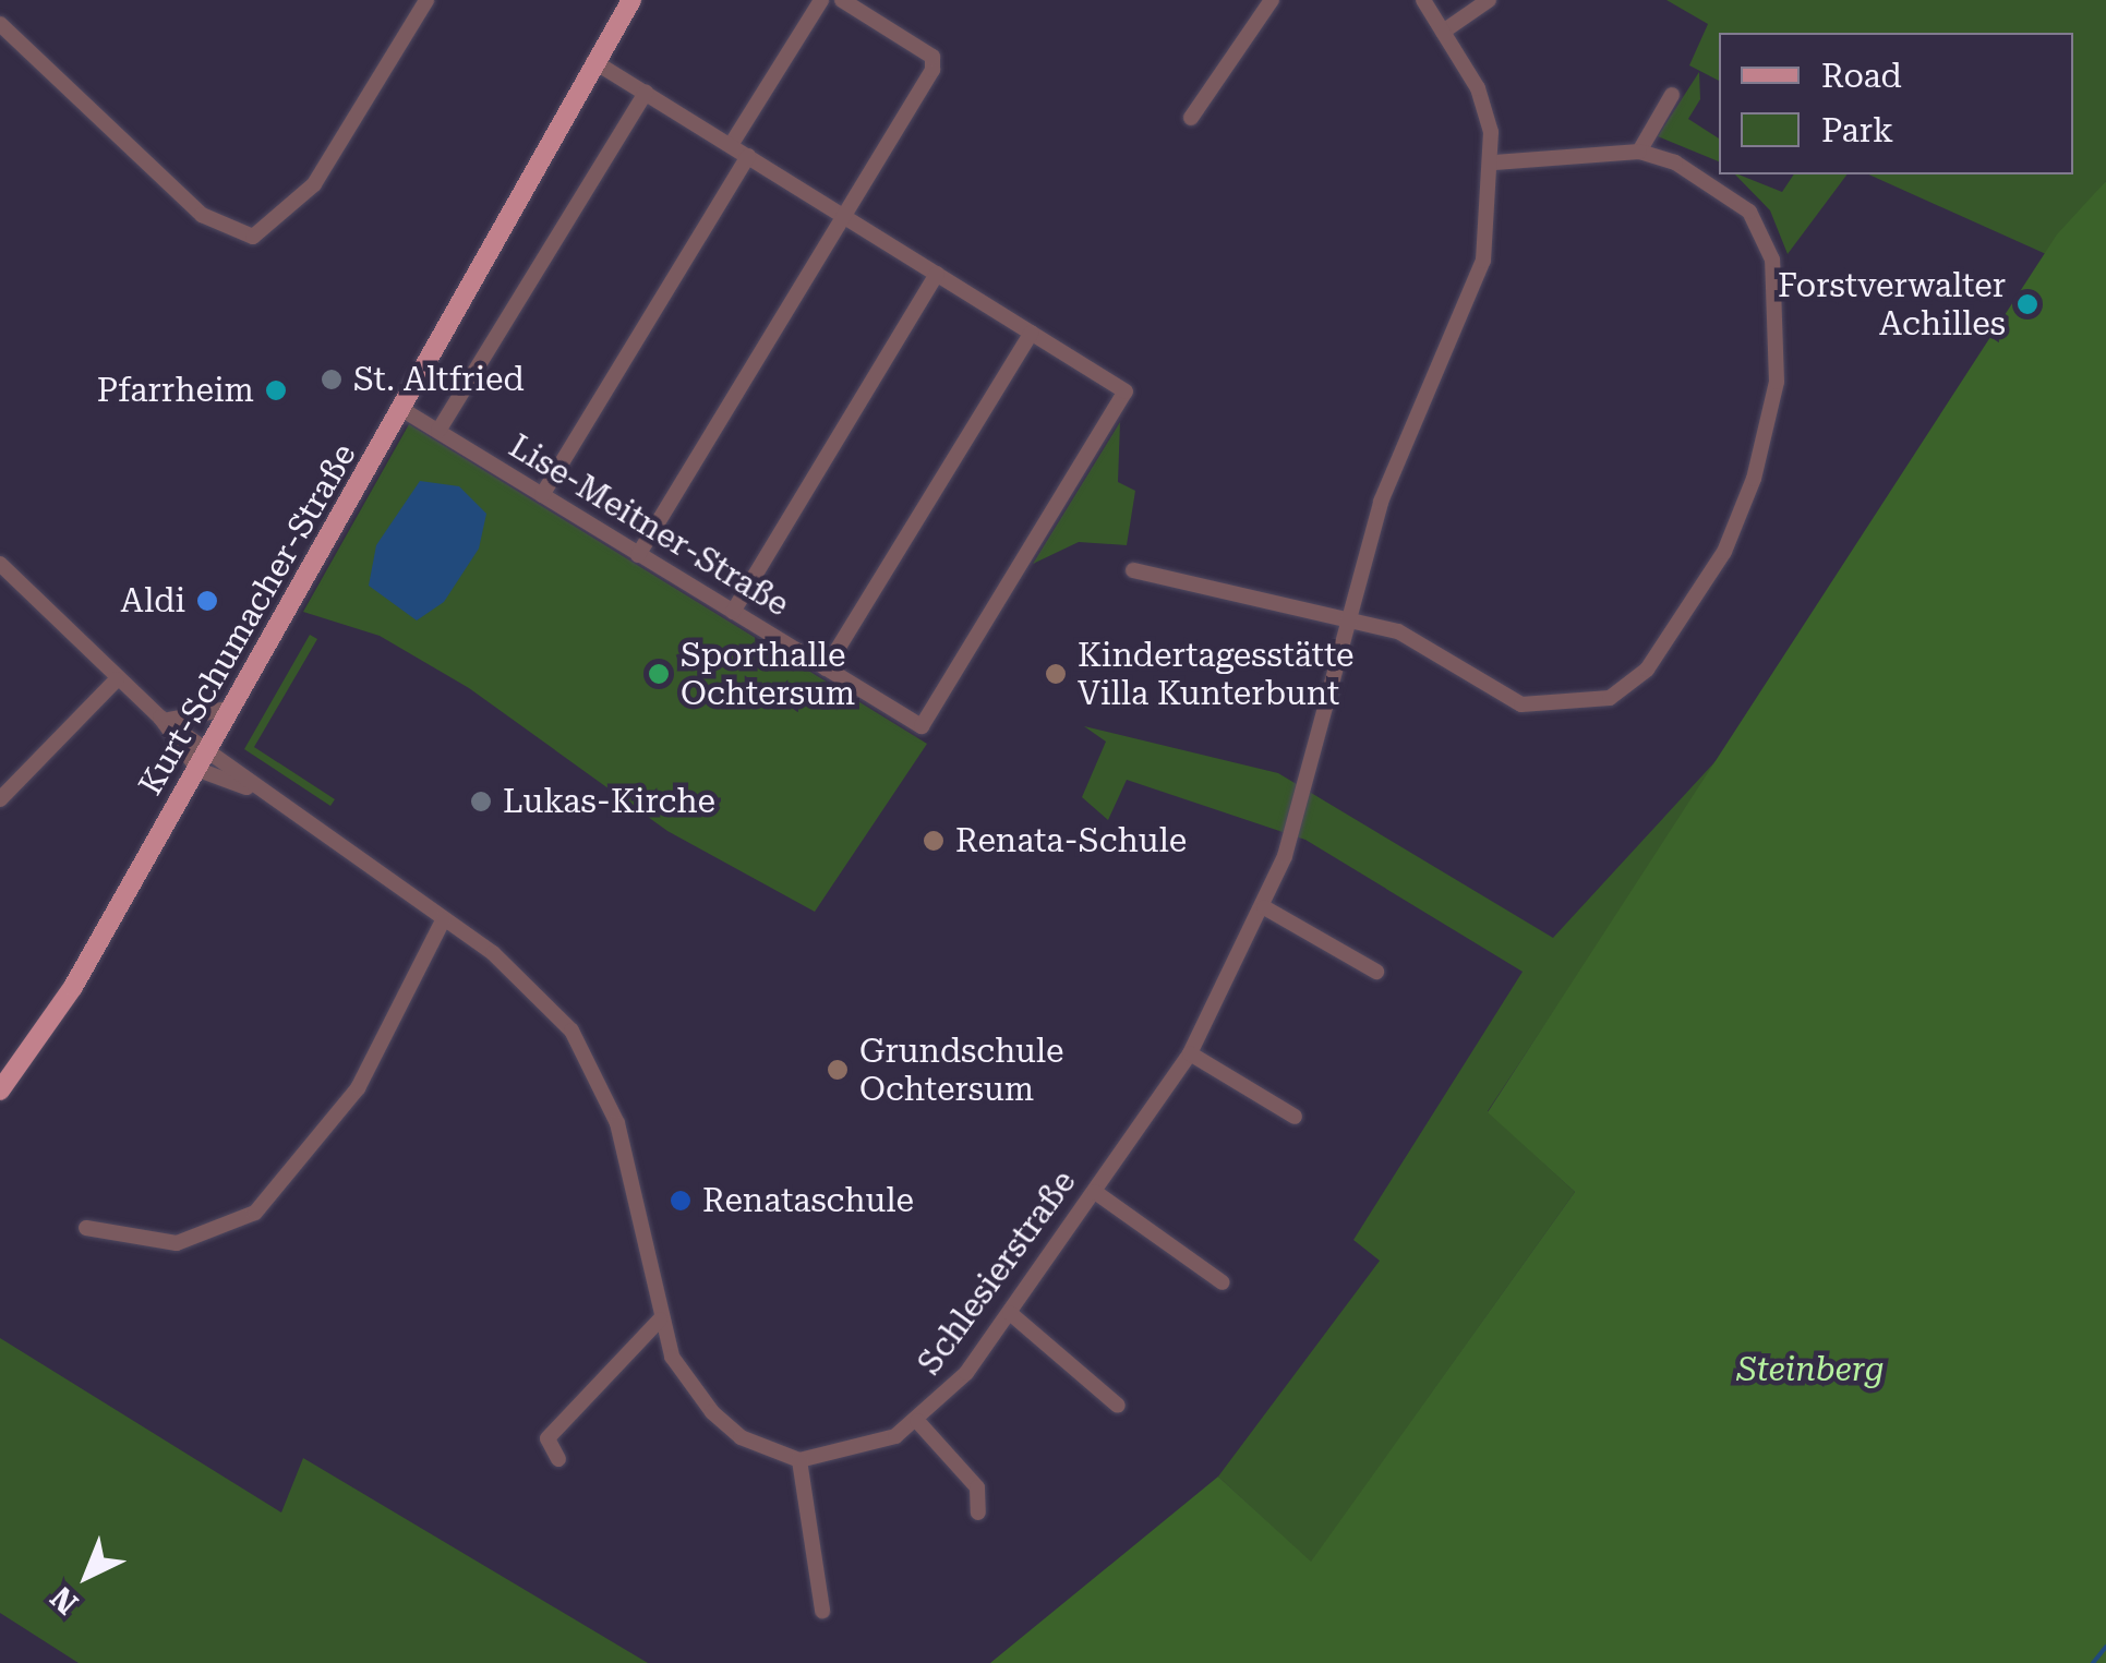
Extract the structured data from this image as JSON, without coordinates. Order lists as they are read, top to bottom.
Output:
{
  "streets": {
    "main road": ["Kurt-Schumacher-Straße"],
    "street": ["Lise-Meitner-Straße", "Schlesierstraße"]
  },
  "crossings": [
    ["Lise-Meitner-Straße", "Kurt-Schumacher-Straße"],
    ["Kurt-Schumacher-Straße", "Schlesierstraße"]
  ],
  "parks": ["Steinberg"],
  "places": [
    "Forstverwalter Achilles",
    "St. Altfried",
    "Pfarrheim",
    "Aldi",
    "Sporthalle Ochtersum",
    "Kindertagesstätte Villa Kunterbunt",
    "Lukas-Kirche",
    "Renata-Schule",
    "Grundschule Ochtersum",
    "Renataschule"
  ],
  "legend": ["Road", "Park"],
  "north": "bottom left"
}
